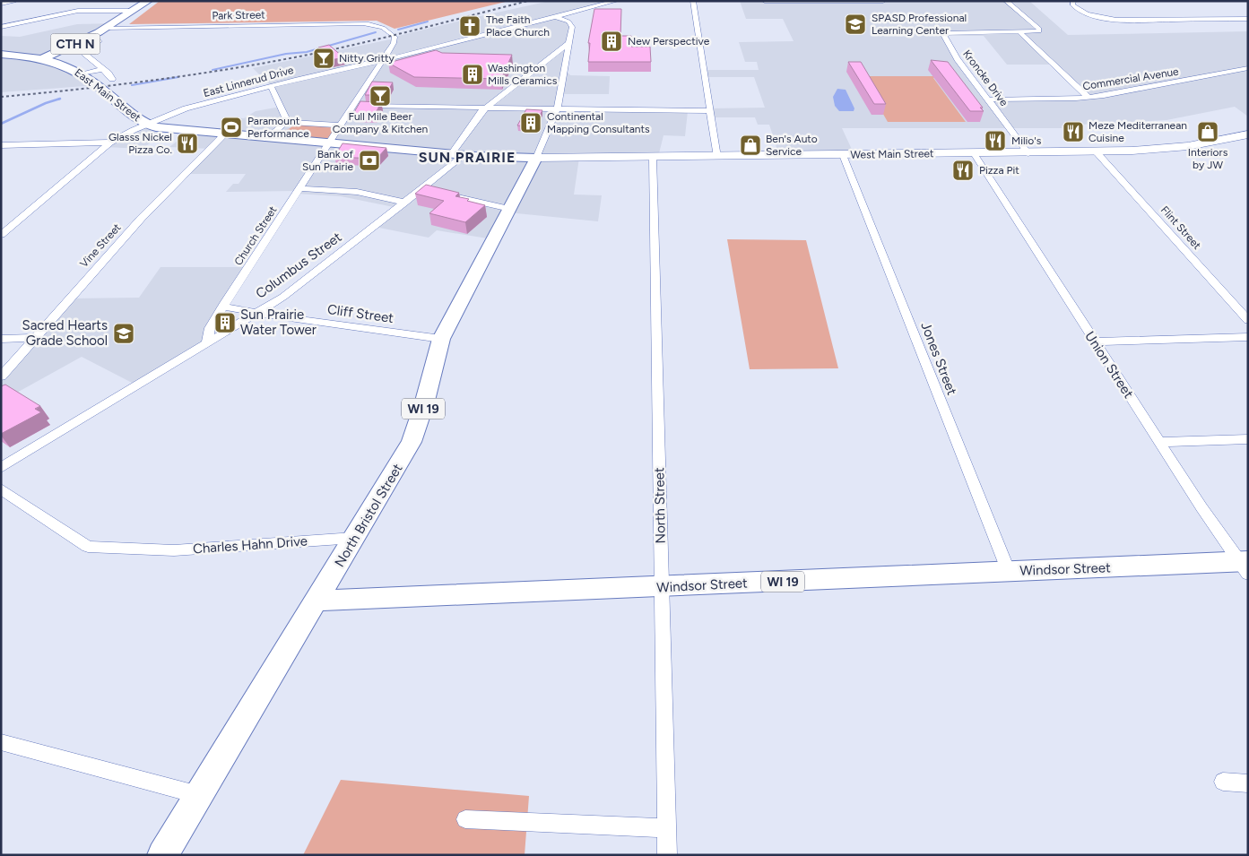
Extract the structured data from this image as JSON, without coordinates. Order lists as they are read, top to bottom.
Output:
{
  "streets": {
    "main road": [
      "CTH N",
      "East Main Street",
      "West Main Street",
      "WI 19",
      "North Bristol Street",
      "Windsor Street"
    ],
    "street": [
      "Park Street",
      "Kroncke Drive",
      "Commercial Avenue",
      "East Linnerud Drive",
      "Flint Street",
      "Church Street",
      "Vine Street",
      "Columbus Street",
      "Cliff Street",
      "Jones Street",
      "Union Street",
      "North Street",
      "Charles Hahn Drive"
    ]
  },
  "crossings": [
    ["Park Street", "CTH N"],
    ["Park Street", "Church Street"],
    ["CTH N", "East Main Street"],
    ["Kroncke Drive", "Commercial Avenue"],
    ["Kroncke Drive", "West Main Street"],
    ["East Linnerud Drive", "East Main Street"],
    ["East Linnerud Drive", "Church Street"],
    ["East Main Street", "West Main Street"],
    ["East Main Street", "Church Street"],
    ["East Main Street", "Vine Street"],
    ["East Main Street", "Columbus Street"],
    ["East Main Street", "North Bristol Street"],
    ["West Main Street", "Flint Street"],
    ["West Main Street", "Jones Street"],
    ["West Main Street", "Union Street"],
    ["West Main Street", "North Street"],
    ["West Main Street", "North Bristol Street"],
    ["Church Street", "Columbus Street"],
    ["Church Street", "Cliff Street"],
    ["Columbus Street", "Cliff Street"],
    ["Cliff Street", "North Bristol Street"],
    ["Jones Street", "Windsor Street"],
    ["Union Street", "Windsor Street"],
    ["North Street", "Windsor Street"],
    ["North Bristol Street", "Charles Hahn Drive"],
    ["North Bristol Street", "Windsor Street"]
  ],
  "districts": ["SUN PRAIRIE"],
  "places": {
    "school or university": ["SPASD Professional Learning Center", "Sacred Hearts Grade School"],
    "church": ["The Faith Place Church"],
    "building": [
      "New Perspective",
      "Washington Mills Ceramics",
      "Continental Mapping Consultants",
      "Sun Prairie Water Tower"
    ],
    "bar": ["Nitty Gritty", "Full Mile Beer Company & Kitchen"],
    "sports": ["Paramount Performance"],
    "restaurant": [
      "Meze Mediterranean Cuisine",
      "Milio's",
      "Glasss Nickel Pizza Co.",
      "Pizza Pit"
    ],
    "shop": ["Interiors by JW", "Ben's Auto Service"],
    "bank": ["Bank of Sun Prairie"]
  }
}
